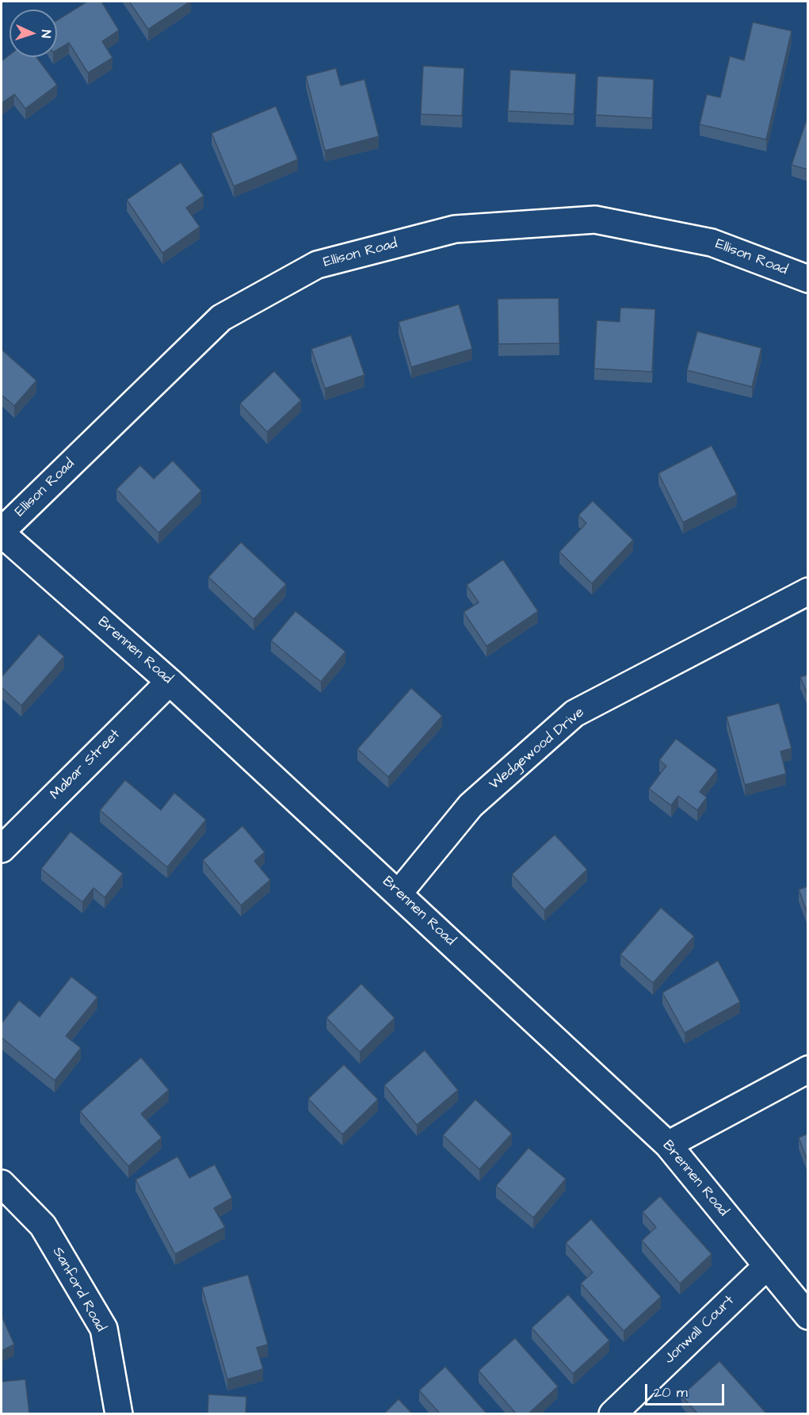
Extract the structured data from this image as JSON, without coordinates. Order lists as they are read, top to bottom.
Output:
{
  "streets": {
    "street": [
      "Ellison Road",
      "Brennen Road",
      "Wedgewood Drive",
      "Mabar Street",
      "Sanford Road",
      "Jonwall Court"
    ]
  },
  "crossings": [
    ["Ellison Road", "Brennen Road"],
    ["Brennen Road", "Wedgewood Drive"],
    ["Brennen Road", "Mabar Street"],
    ["Brennen Road", "Jonwall Court"]
  ],
  "scale_bar": "20 m",
  "north": "right"
}
